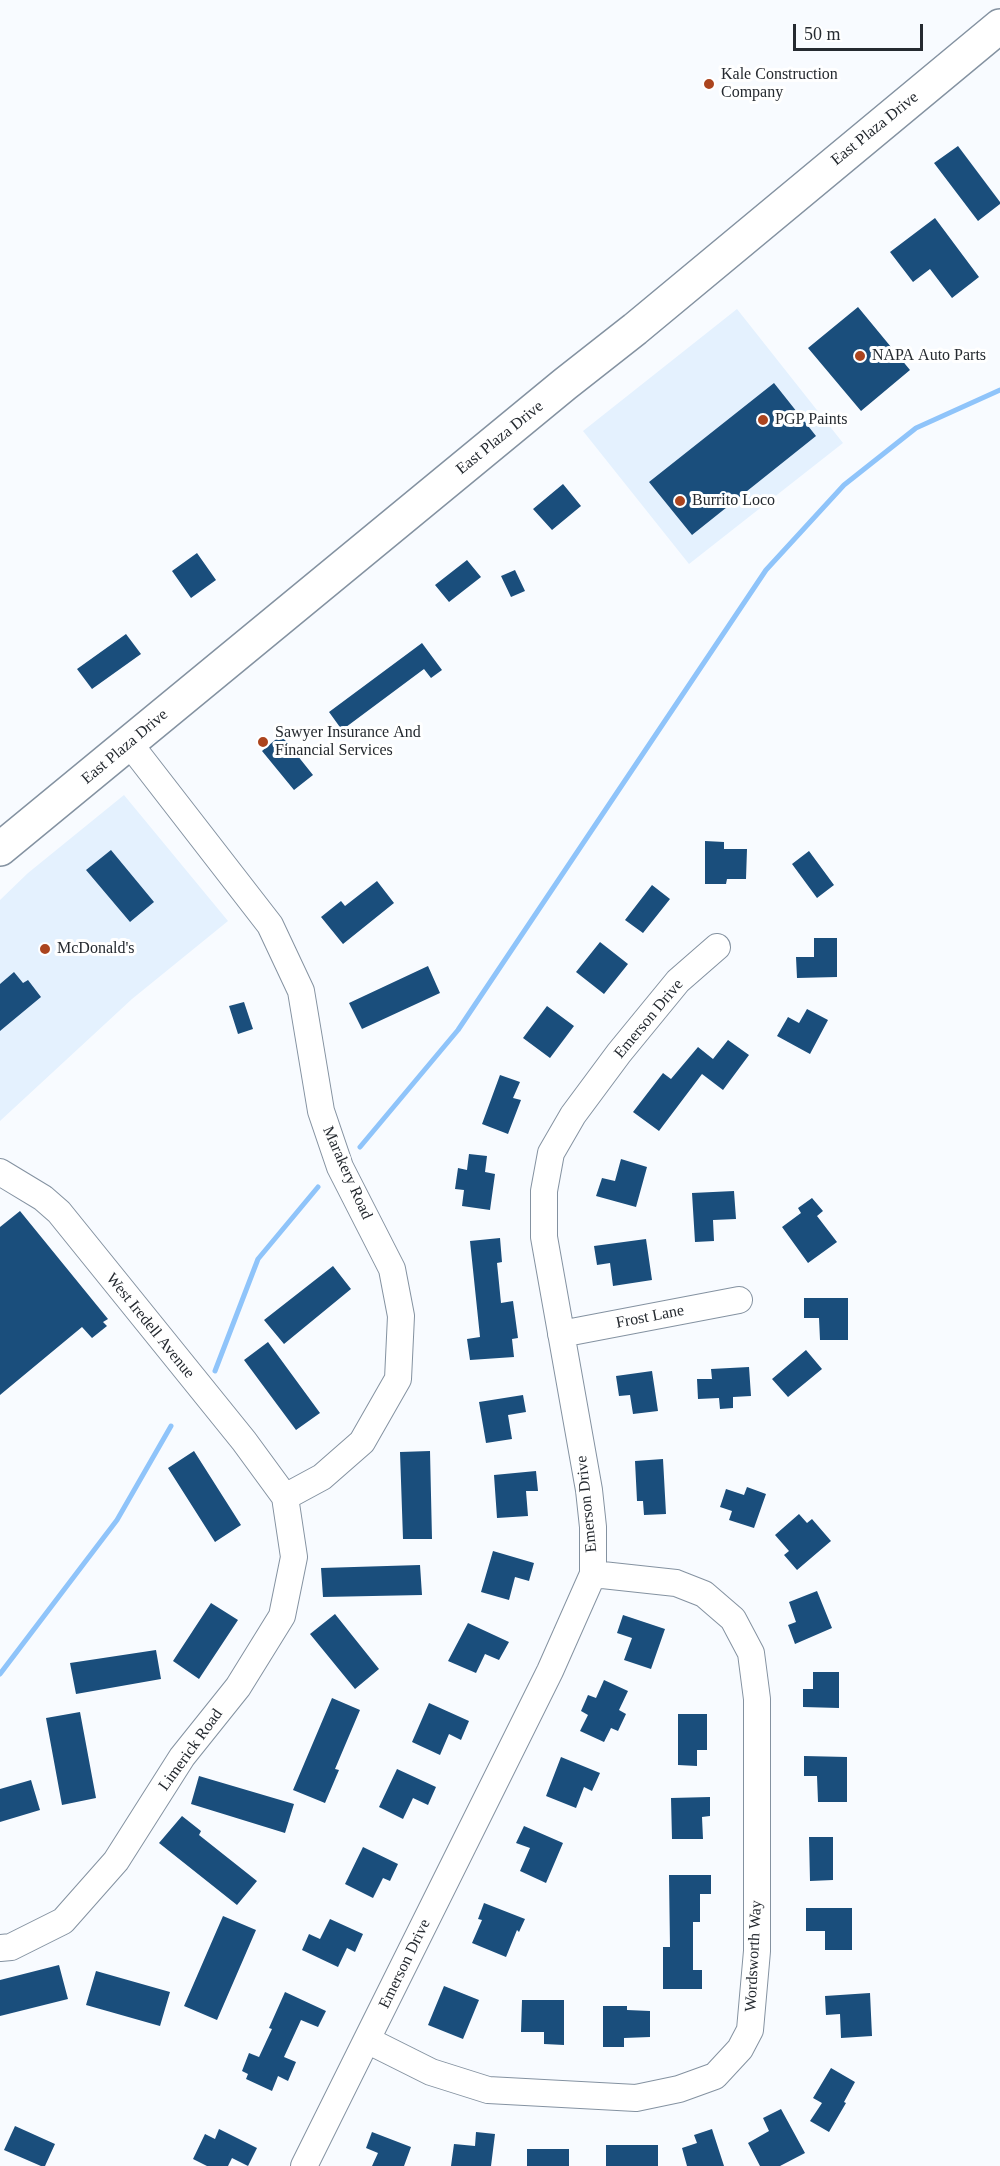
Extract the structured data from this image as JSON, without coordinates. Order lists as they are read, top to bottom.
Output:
{
  "streets": {
    "main road": ["East Plaza Drive"],
    "street": [
      "Emerson Drive",
      "Marakery Road",
      "Frost Lane",
      "West Iredell Avenue",
      "Limerick Road",
      "Wordsworth Way"
    ]
  },
  "crossings": [
    ["East Plaza Drive", "Marakery Road"],
    ["Emerson Drive", "Frost Lane"],
    ["Emerson Drive", "Wordsworth Way"],
    ["Marakery Road", "West Iredell Avenue"],
    ["Marakery Road", "Limerick Road"],
    ["West Iredell Avenue", "Limerick Road"]
  ],
  "places": [
    "Kale Construction Company",
    "NAPA Auto Parts",
    "PGP Paints",
    "Burrito Loco",
    "Sawyer Insurance And Financial Services",
    "McDonald's"
  ],
  "scale_bar": "50 m"
}
